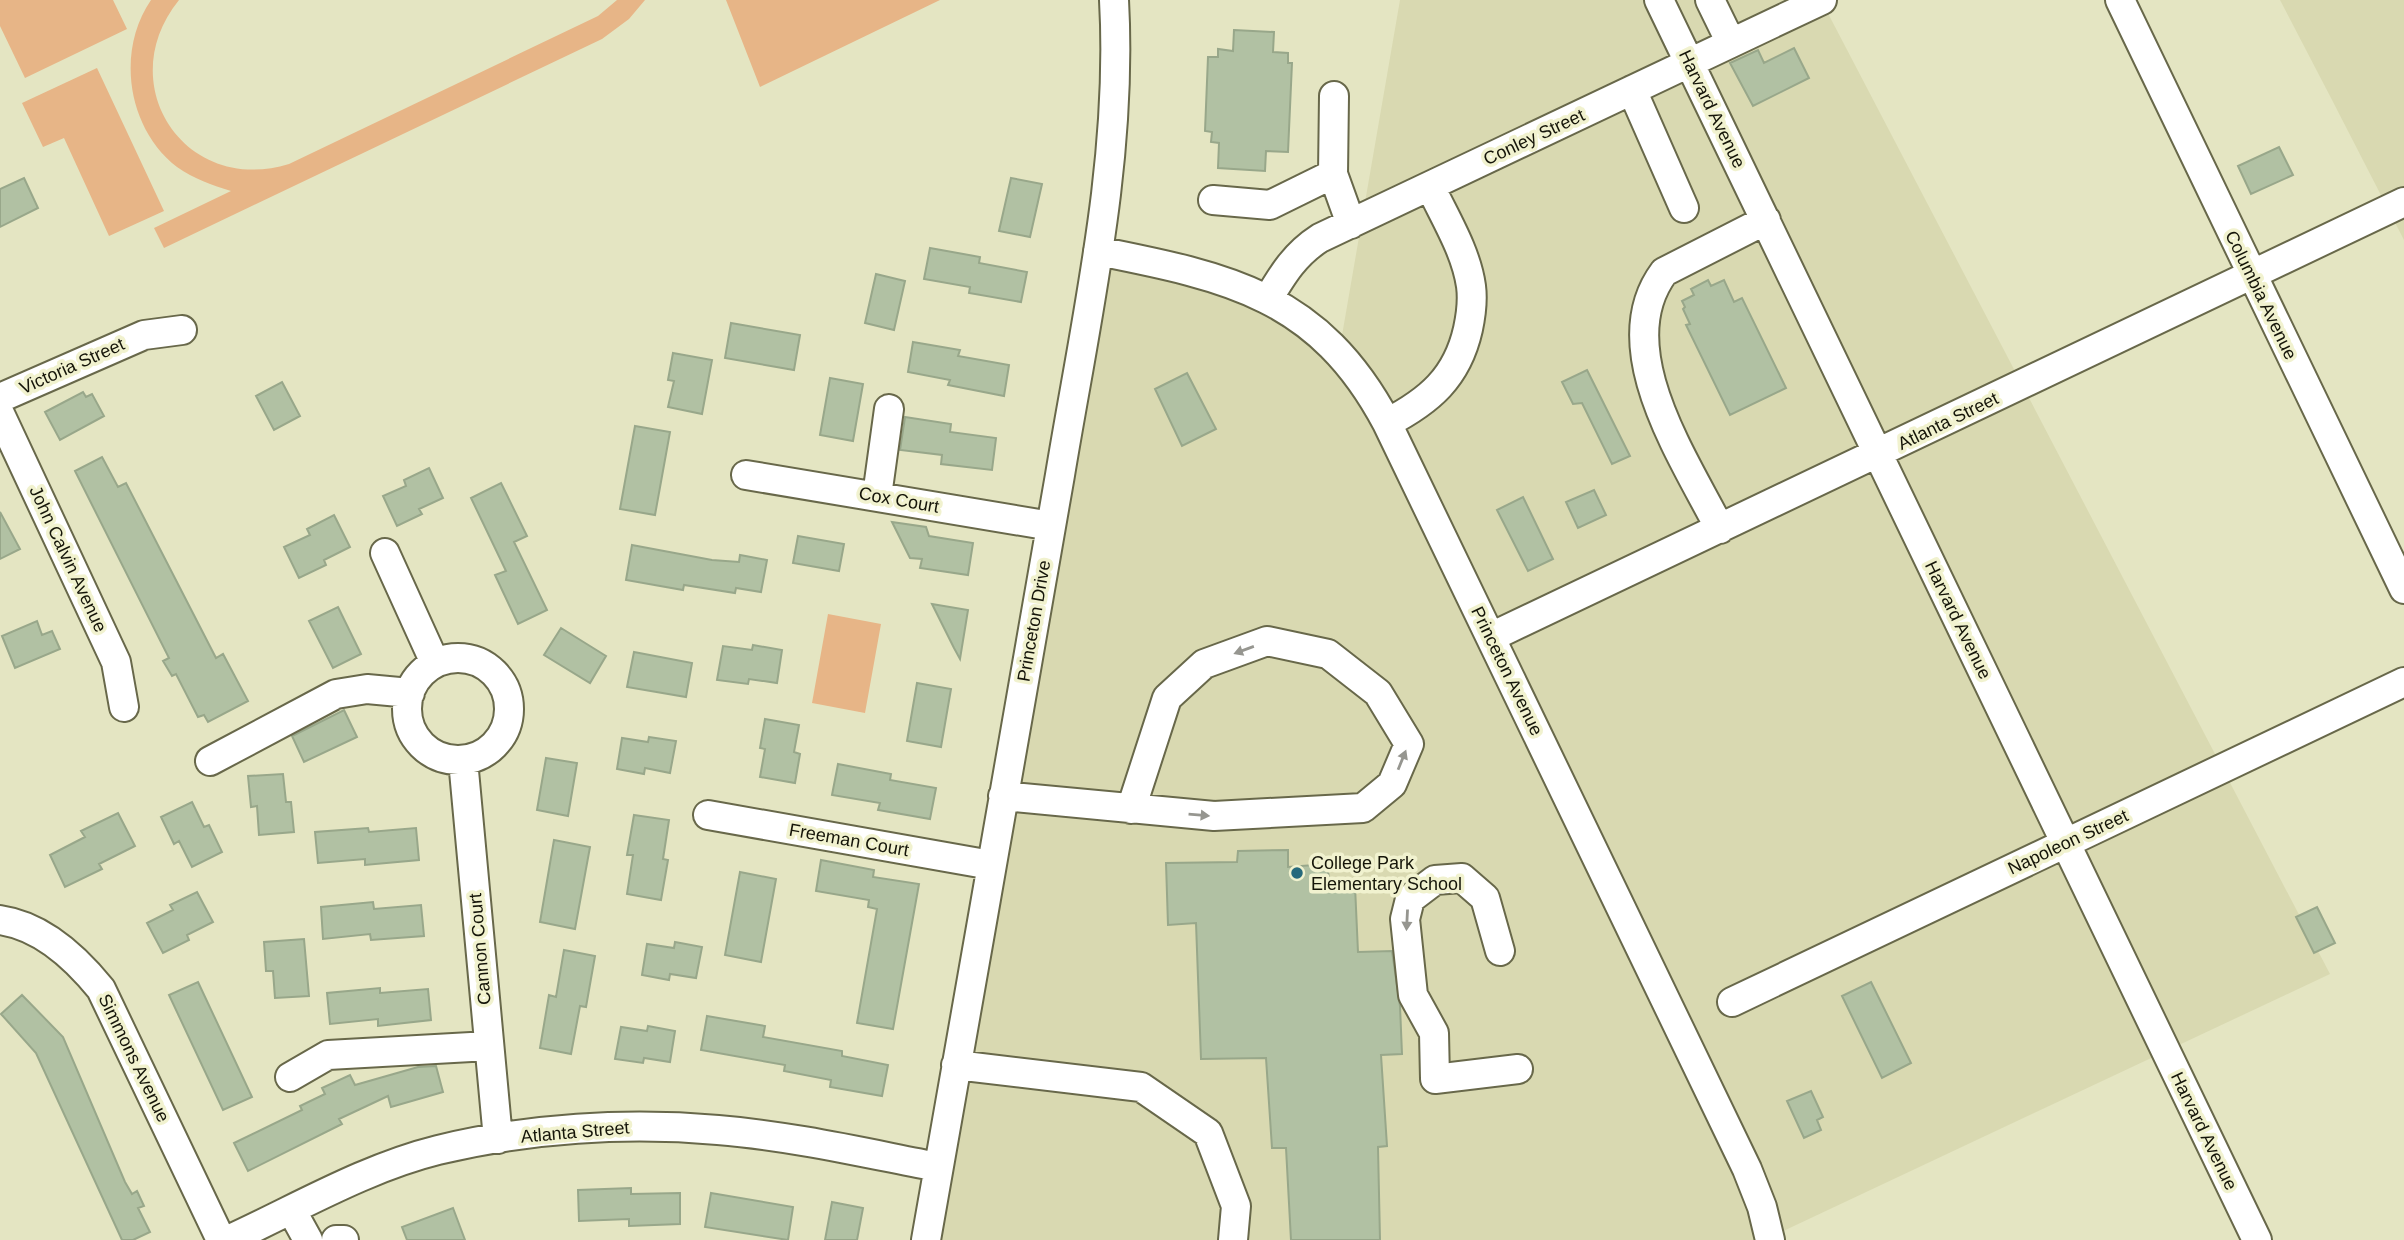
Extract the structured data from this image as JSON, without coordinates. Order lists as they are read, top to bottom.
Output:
{
  "streets": {
    "street": [
      "Harvard Avenue",
      "Conley Street",
      "Columbia Avenue",
      "Victoria Street",
      "Atlanta Street",
      "Cox Court",
      "John Calvin Avenue",
      "Princeton Drive",
      "Princeton Avenue",
      "Freeman Court",
      "Napoleon Street",
      "Cannon Court",
      "Simmons Avenue"
    ]
  },
  "crossings": [
    ["Harvard Avenue", "Conley Street"],
    ["Harvard Avenue", "Atlanta Street"],
    ["Harvard Avenue", "Napoleon Street"],
    ["Conley Street", "Princeton Avenue"],
    ["Columbia Avenue", "Atlanta Street"],
    ["Atlanta Street", "Princeton Drive"],
    ["Atlanta Street", "Princeton Avenue"],
    ["Atlanta Street", "Cannon Court"],
    ["Cox Court", "Princeton Drive"],
    ["Princeton Drive", "Princeton Avenue"],
    ["Princeton Drive", "Freeman Court"]
  ],
  "places": ["College Park Elementary School"]
}
